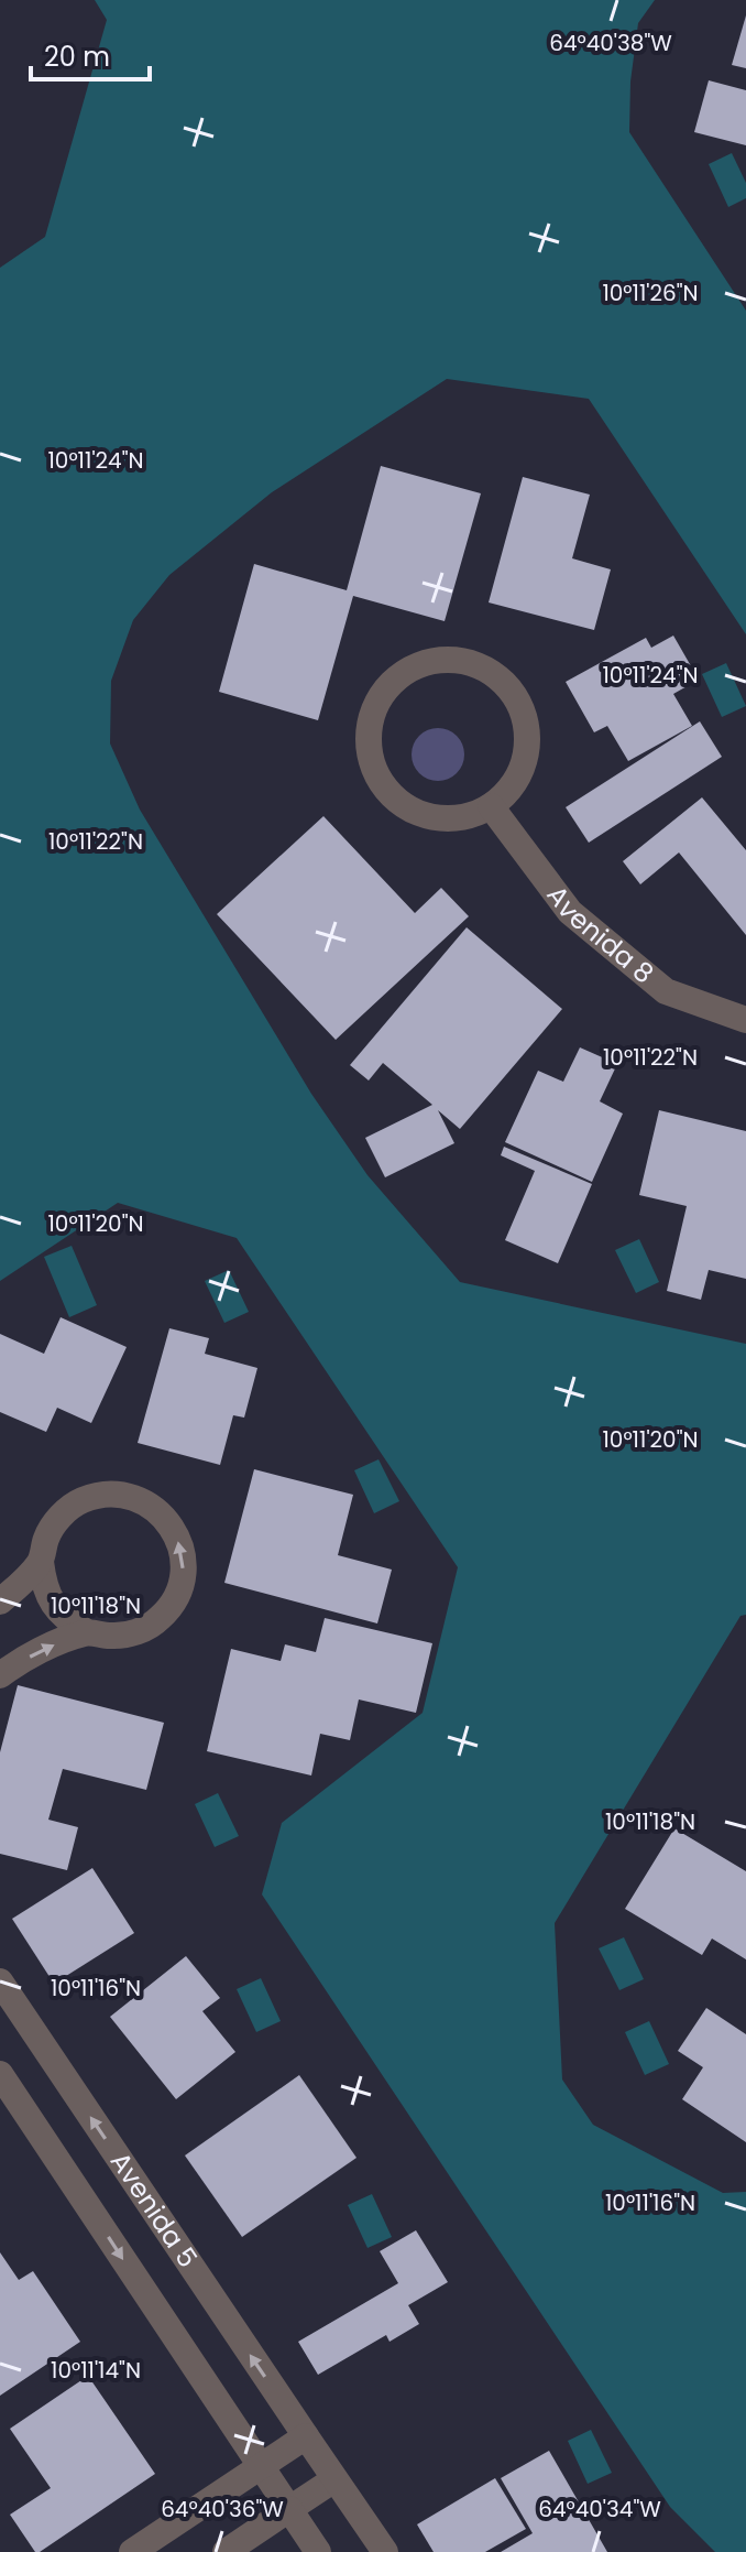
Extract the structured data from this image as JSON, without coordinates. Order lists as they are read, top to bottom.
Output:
{
  "streets": {
    "street": ["Avenida 8", "Avenida 5"]
  },
  "scale_bar": "20 m",
  "coordinates": [
    "64°40'38\"W",
    "10°11'26\"N",
    "10°11'24\"N",
    "10°11'22\"N",
    "10°11'20\"N",
    "10°11'18\"N",
    "10°11'16\"N",
    "10°11'14\"N",
    "64°40'36\"W",
    "64°40'34\"W"
  ]
}
